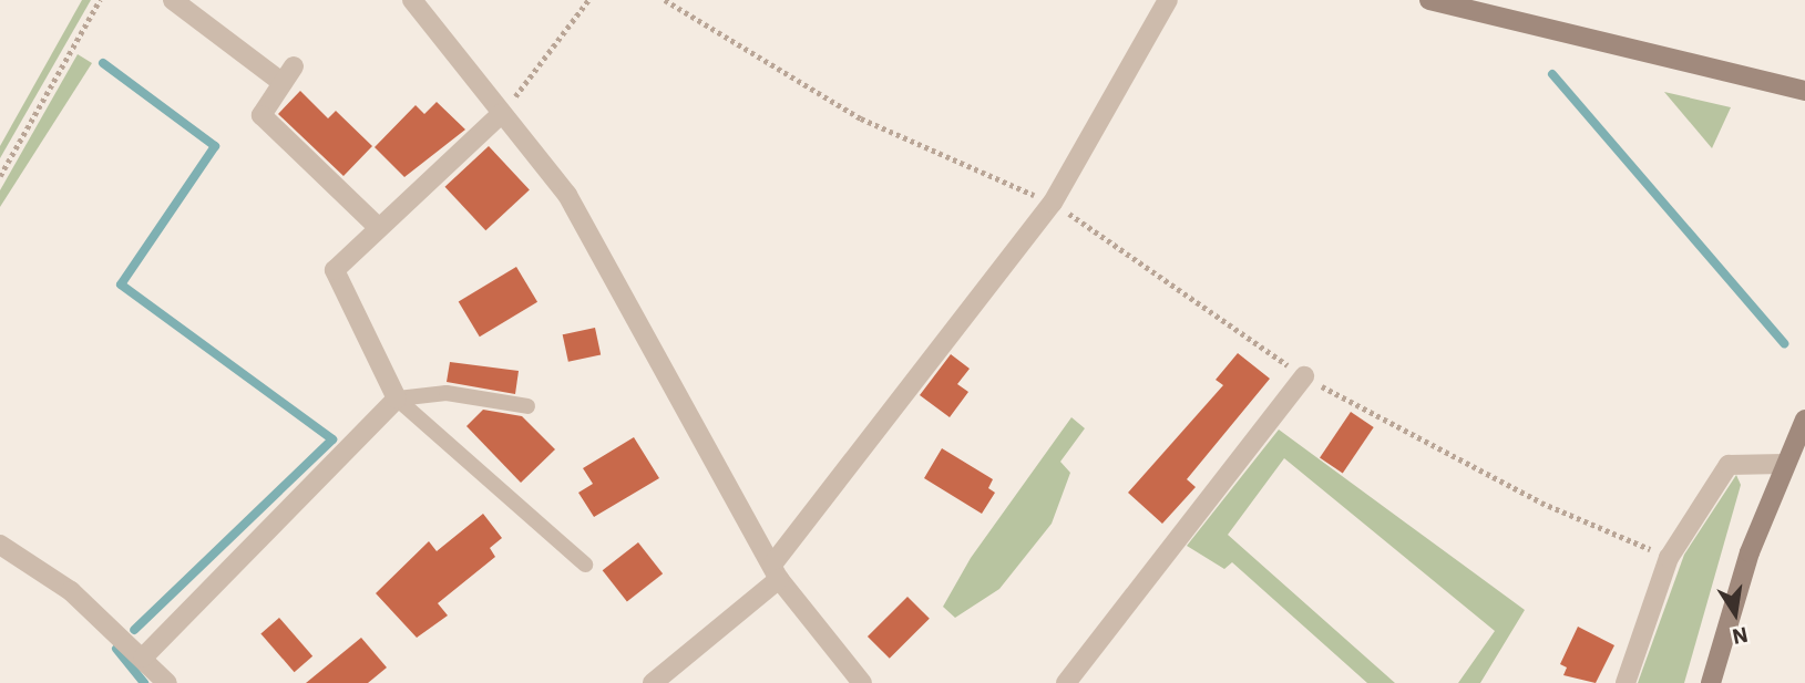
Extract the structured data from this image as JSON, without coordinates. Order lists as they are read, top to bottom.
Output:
{
  "north": "bottom"
}
